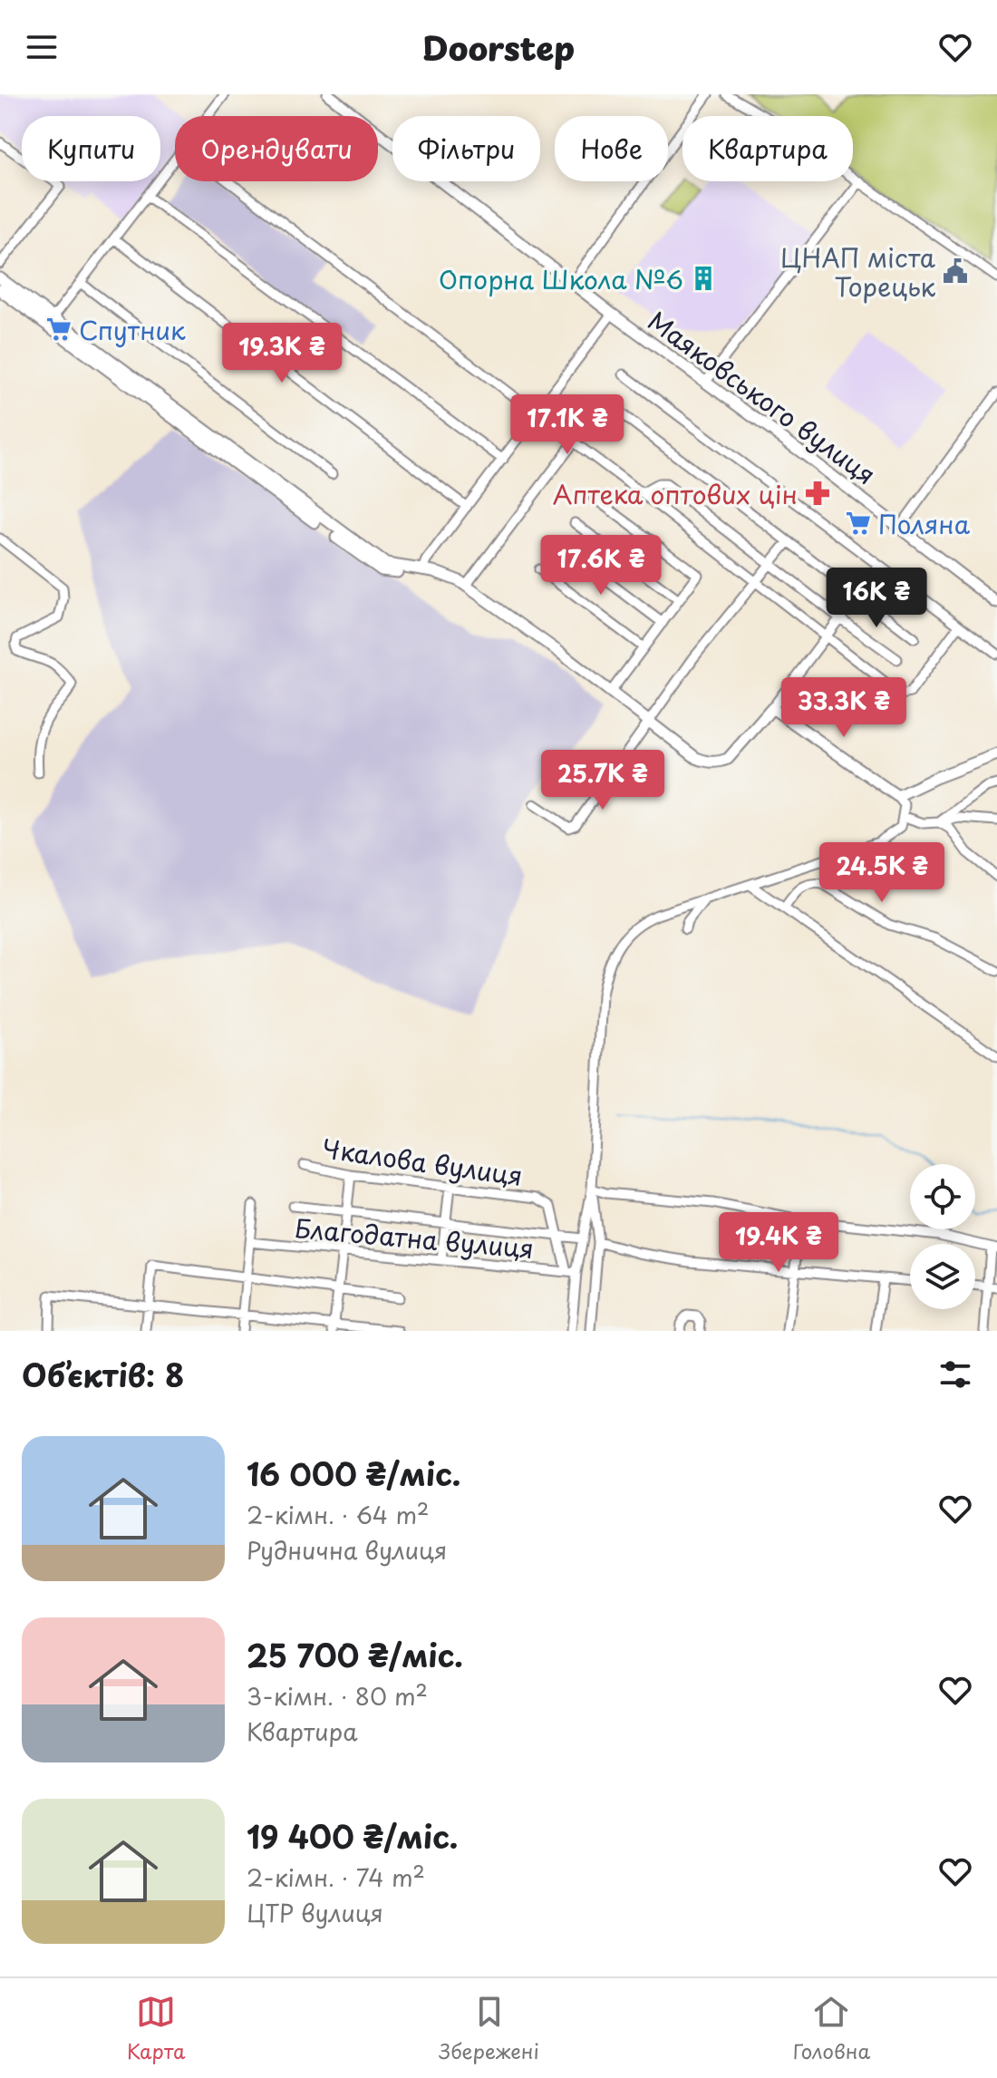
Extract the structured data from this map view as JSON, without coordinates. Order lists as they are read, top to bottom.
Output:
{
  "streets": {
    "main road": ["Маяковського вулиця"],
    "street": ["Чкалова вулиця", "Благодатна вулиця"]
  },
  "crossings": [
    ["Чкалова вулиця", "Благодатна вулиця"]
  ],
  "places": {
    "public building": ["ЦНАП міста Торецьк"],
    "building": ["Опорна Школа №6"],
    "supermarket": ["Спутник", "Поляна"],
    "pharmacy": ["Аптека оптових цін"]
  },
  "page": {
    "header": "Doorstep",
    "chip": [
      "Купити",
      "Орендувати",
      "Фільтри",
      "Нове",
      "Квартира"
    ],
    "price": [
      "19.3K ₴",
      "17.1K ₴",
      "17.6K ₴",
      "16K ₴",
      "33.3K ₴",
      "25.7K ₴",
      "24.5K ₴",
      "19.4K ₴"
    ],
    "heading": "Об’єктів: 8",
    "list": [
      {
        "name": "16 000 ₴/міс.",
        "note": "2-кімн. · 64 m² · Руднична вулиця"
      },
      {
        "name": "25 700 ₴/міс.",
        "note": "3-кімн. · 80 m² · Квартира"
      },
      {
        "name": "19 400 ₴/міс.",
        "note": "2-кімн. · 74 m² · ЦТР вулиця"
      }
    ],
    "tabs": ["Карта", "Збережені", "Головна"]
  }
}
